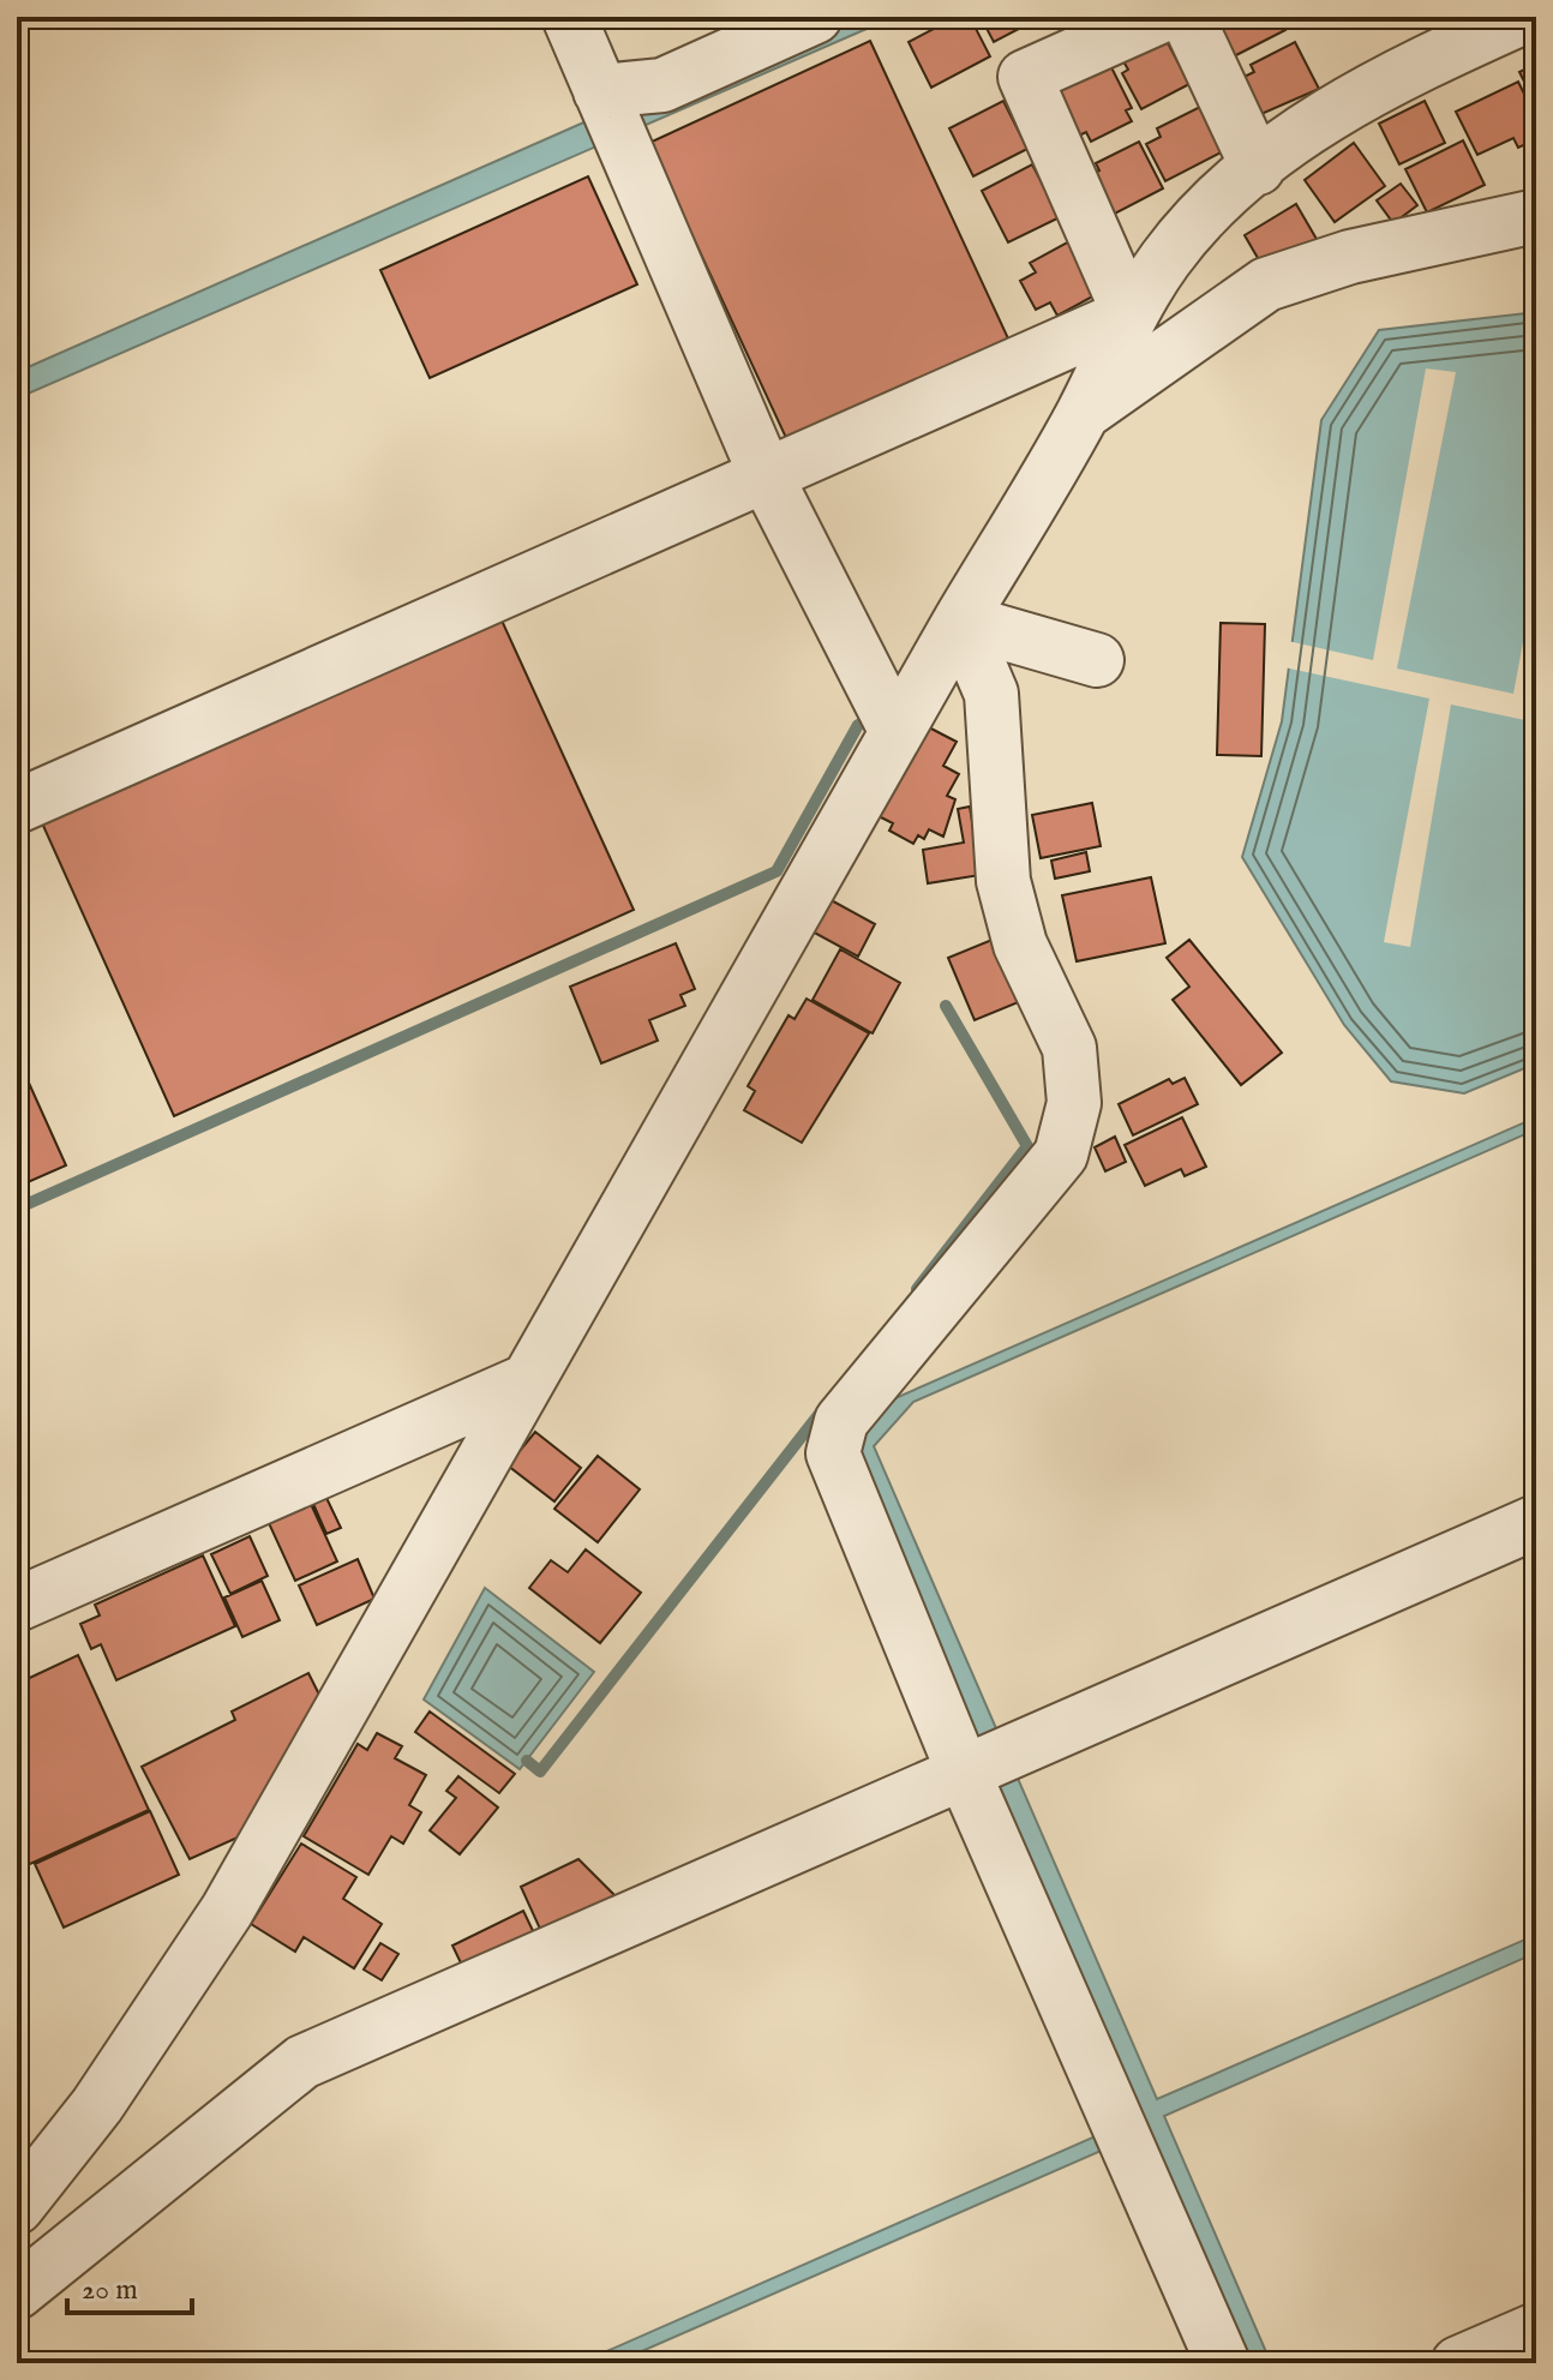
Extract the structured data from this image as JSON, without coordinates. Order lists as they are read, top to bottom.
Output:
{
  "scale_bar": "20 m"
}
